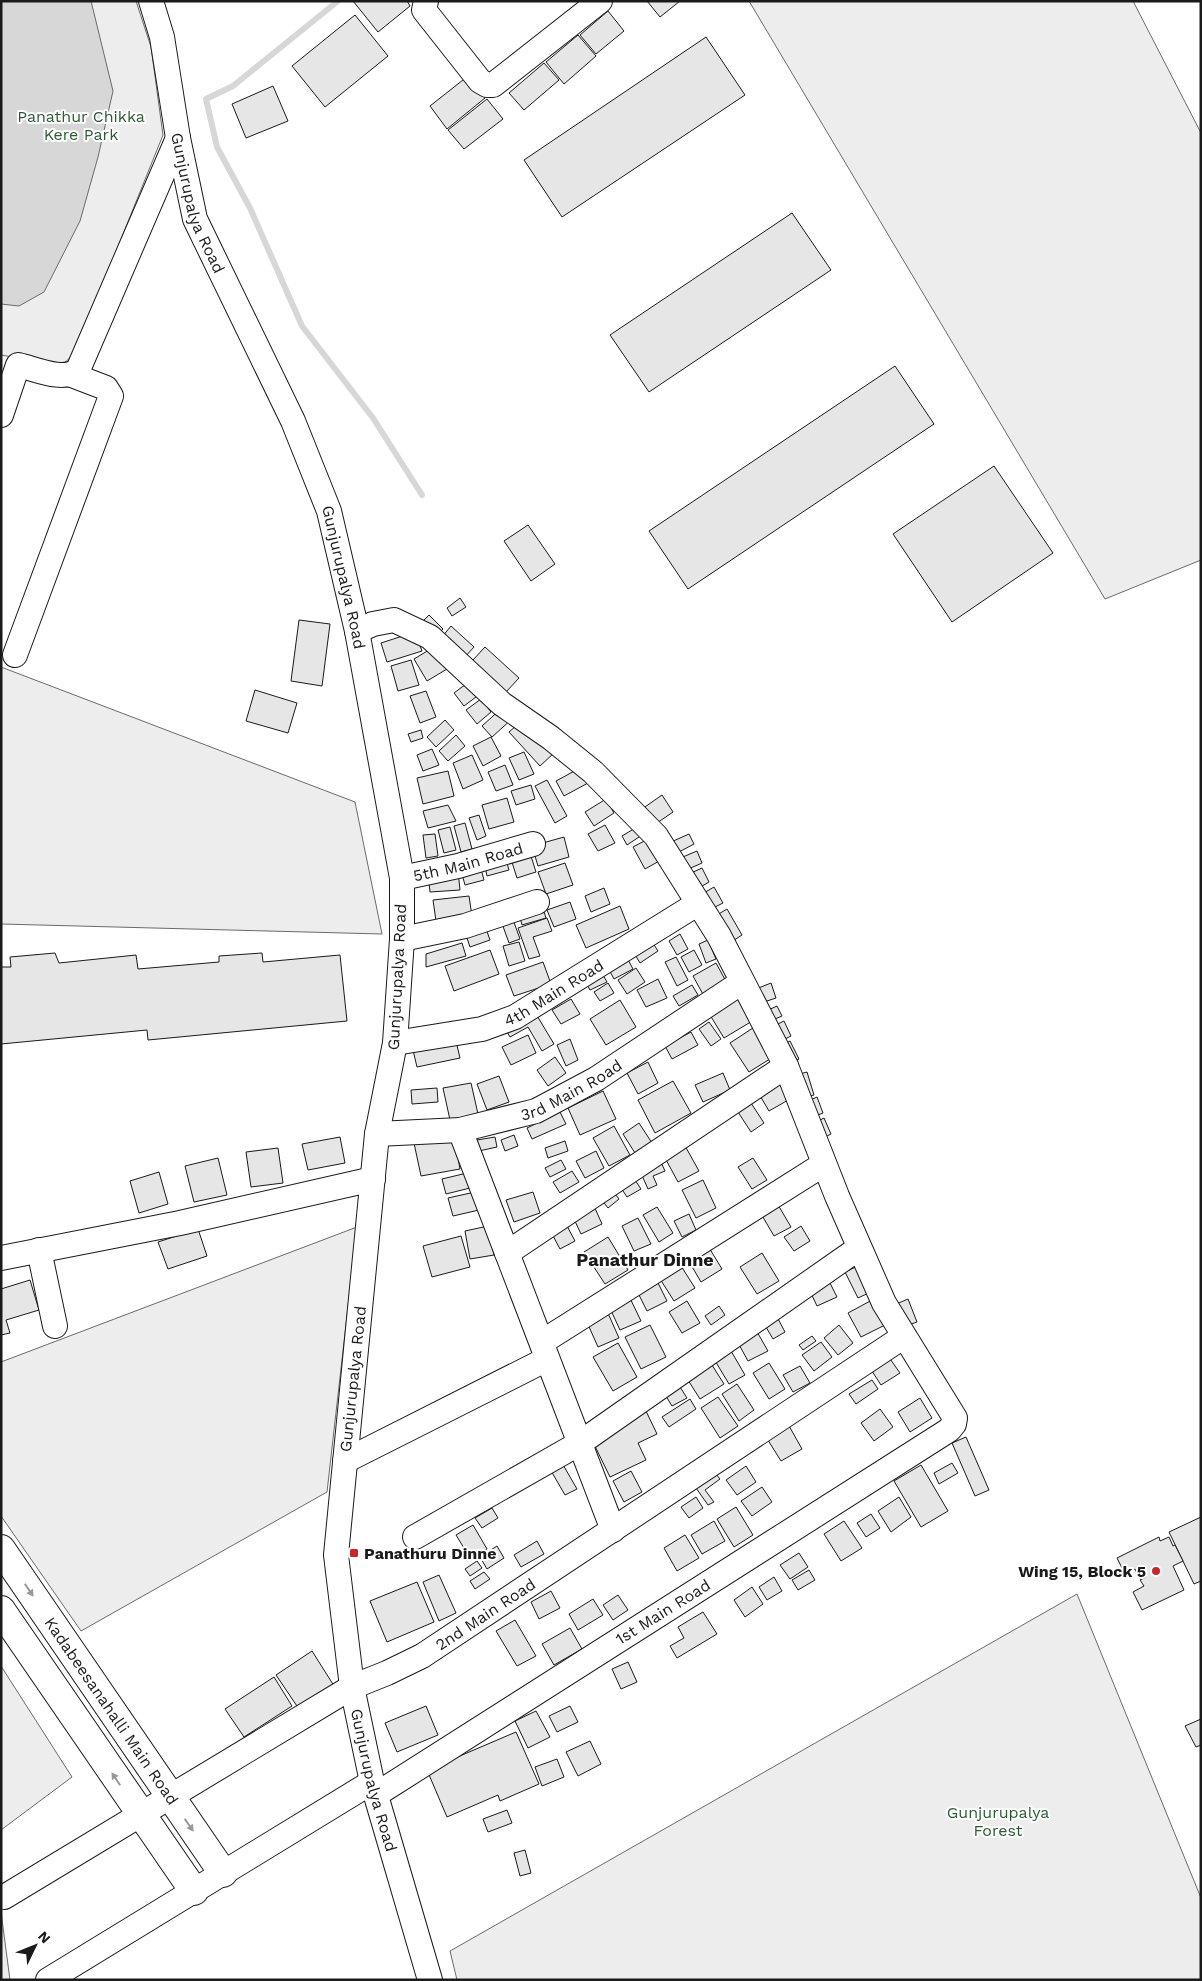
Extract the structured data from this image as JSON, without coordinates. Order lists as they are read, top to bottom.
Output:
{
  "streets": {
    "main road": ["Kadabeesanahalli Main Road"],
    "street": [
      "Gunjurupalya Road",
      "5th Main Road",
      "4th Main Road",
      "3rd Main Road",
      "1st Main Road",
      "2nd Main Road"
    ]
  },
  "crossings": [
    ["Gunjurupalya Road", "5th Main Road"],
    ["Gunjurupalya Road", "4th Main Road"],
    ["Gunjurupalya Road", "3rd Main Road"],
    ["Gunjurupalya Road", "1st Main Road"],
    ["Gunjurupalya Road", "2nd Main Road"],
    ["1st Main Road", "2nd Main Road"],
    ["1st Main Road", "Kadabeesanahalli Main Road"],
    ["2nd Main Road", "Kadabeesanahalli Main Road"]
  ],
  "districts": ["Panathur Dinne"],
  "parks": ["Panathur Chikka Kere Park", "Gunjurupalya Forest"],
  "places": {
    "transit": ["Panathuru Dinne"],
    "other": ["Wing 15, Block 5"]
  },
  "north": "top right"
}
